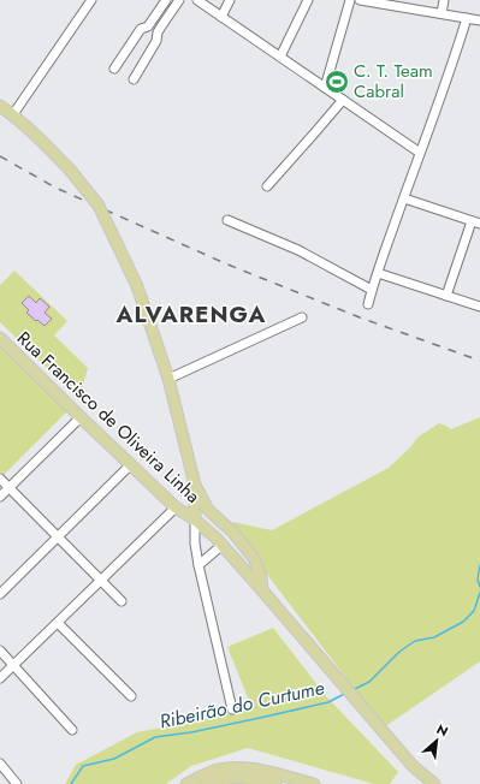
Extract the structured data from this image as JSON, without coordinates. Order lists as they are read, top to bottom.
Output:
{
  "streets": {
    "main road": ["Rua Francisco de Oliveira Linha"]
  },
  "districts": ["ALVARENGA"],
  "water": ["Ribeirão do Curtume"],
  "places": {
    "sports": ["C. T. Team Cabral"]
  },
  "north": "top right"
}
